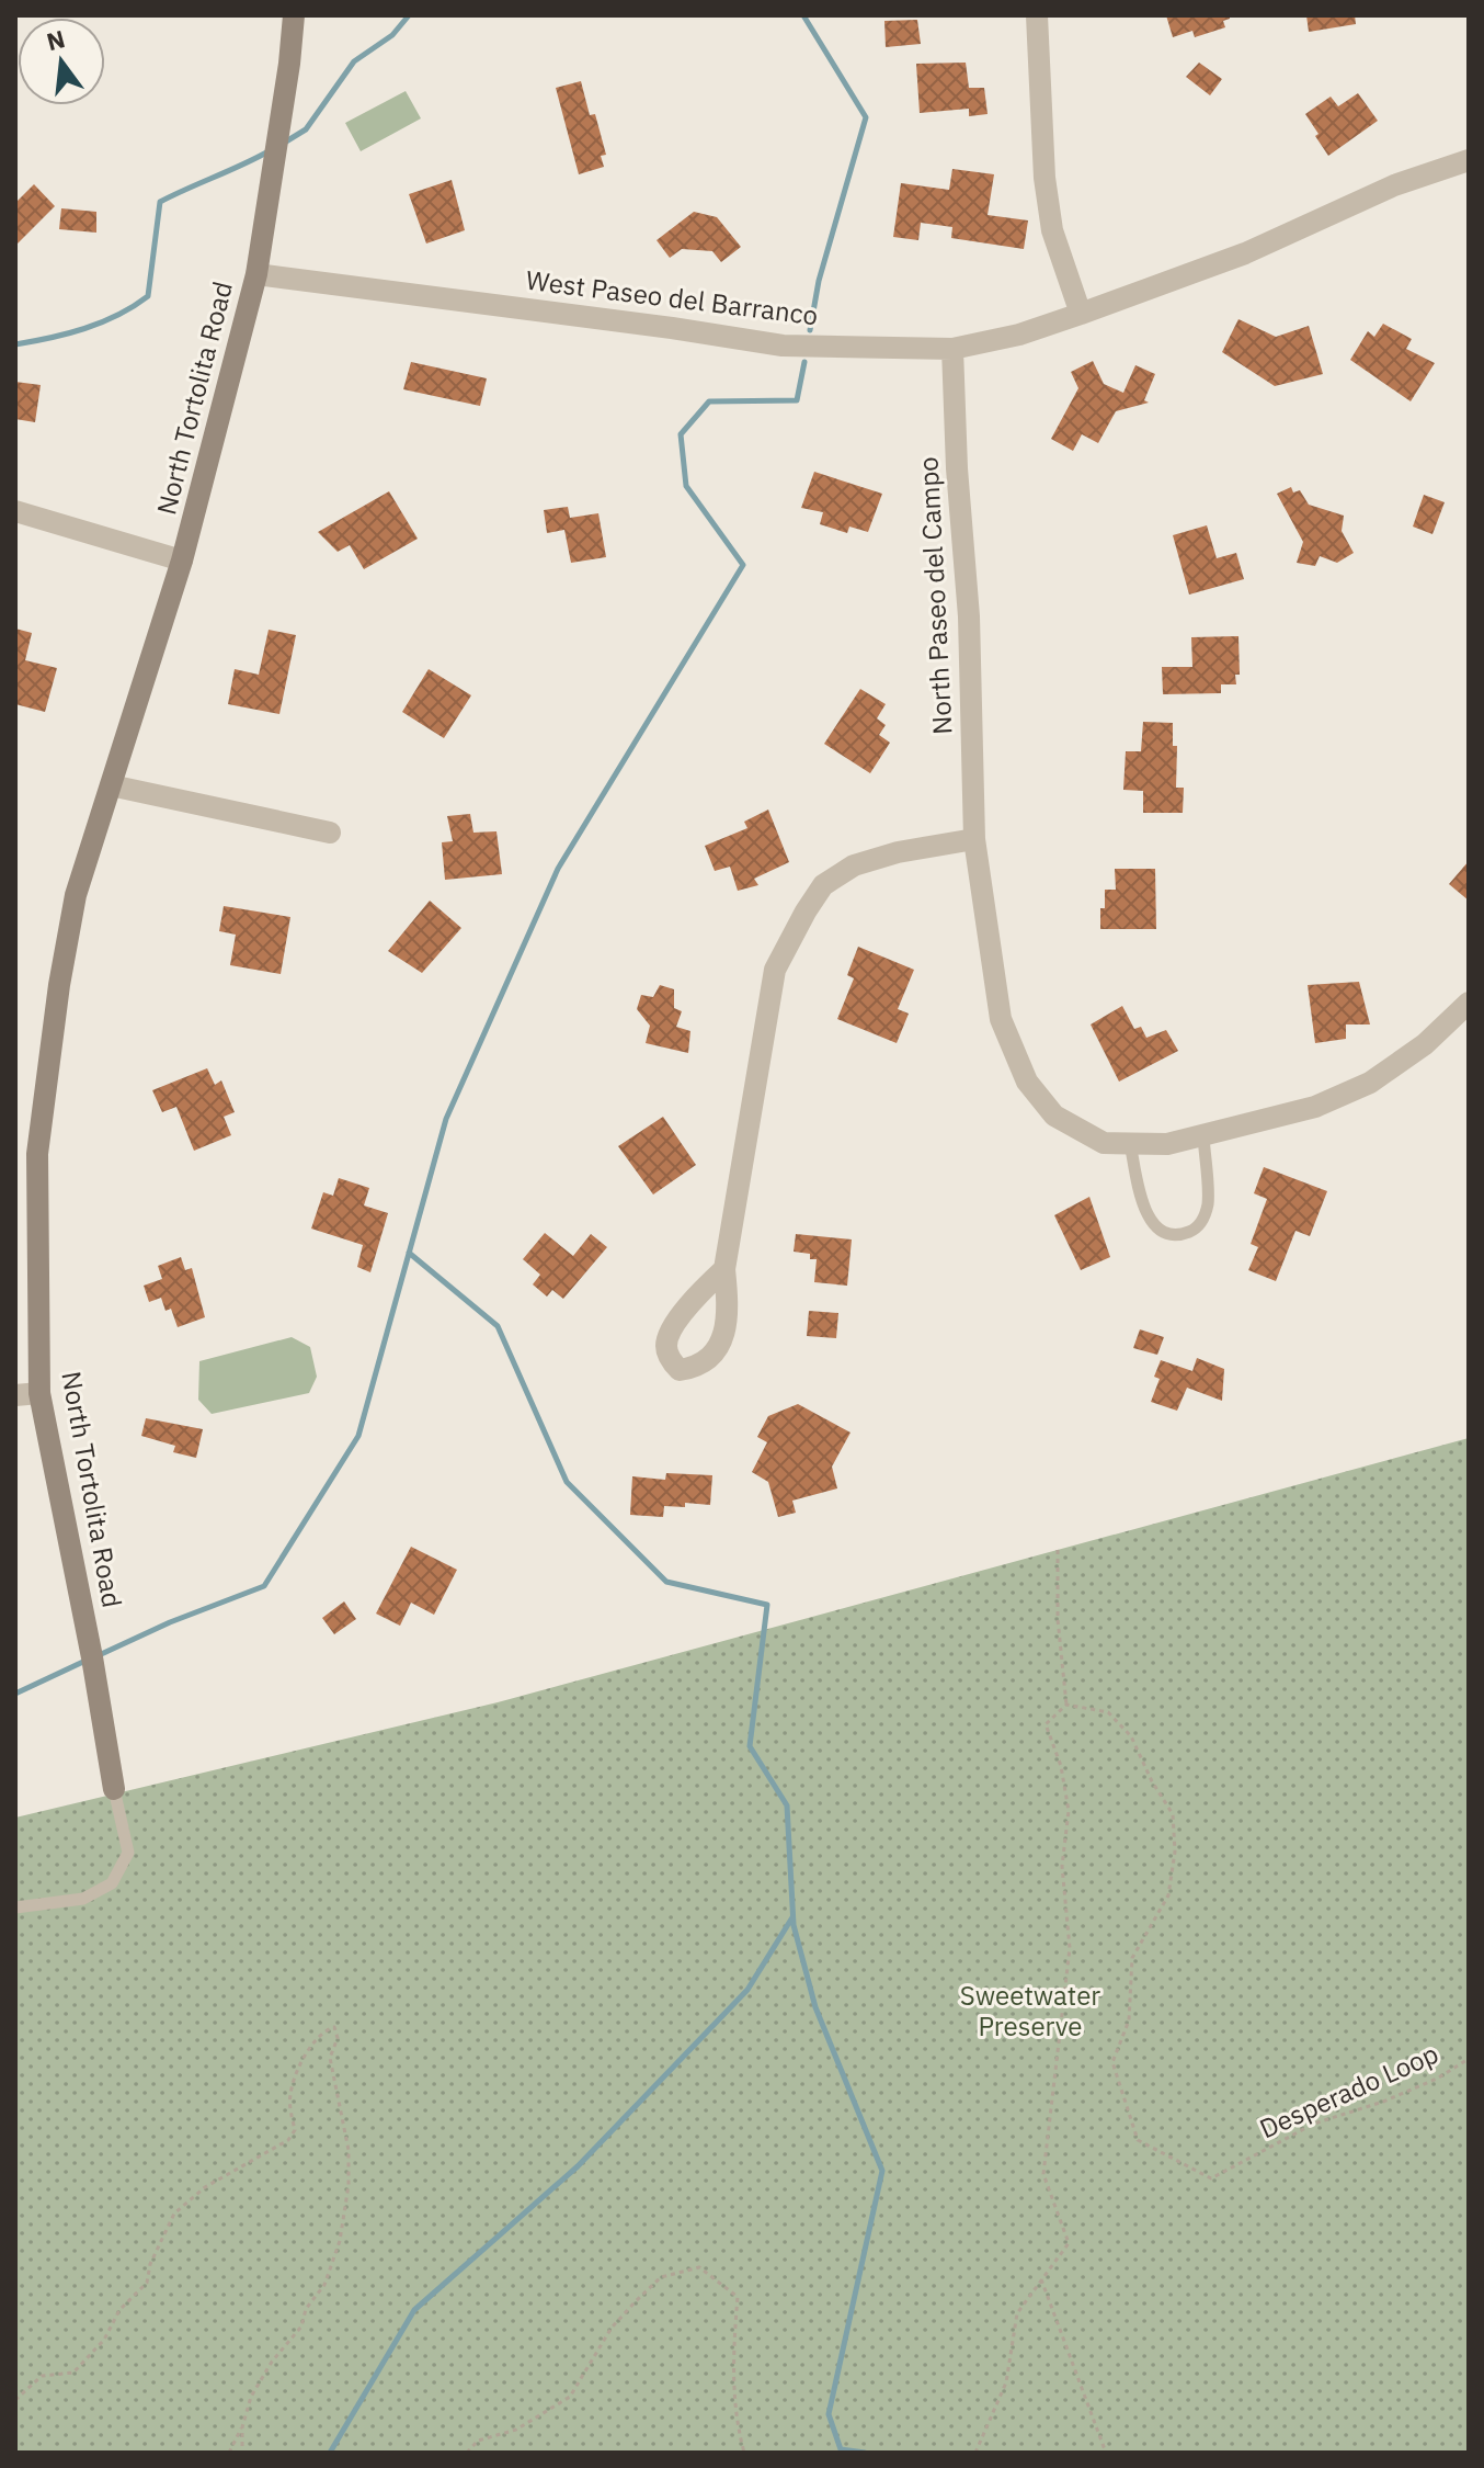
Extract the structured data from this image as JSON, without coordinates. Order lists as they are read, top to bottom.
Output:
{
  "streets": {
    "street": ["West Paseo del Barranco", "North Tortolita Road", "North Paseo del Campo"],
    "path": ["Desperado Loop"]
  },
  "crossings": [
    ["West Paseo del Barranco", "North Tortolita Road"],
    ["West Paseo del Barranco", "North Paseo del Campo"]
  ],
  "parks": ["Sweetwater Preserve"],
  "north": "top"
}
